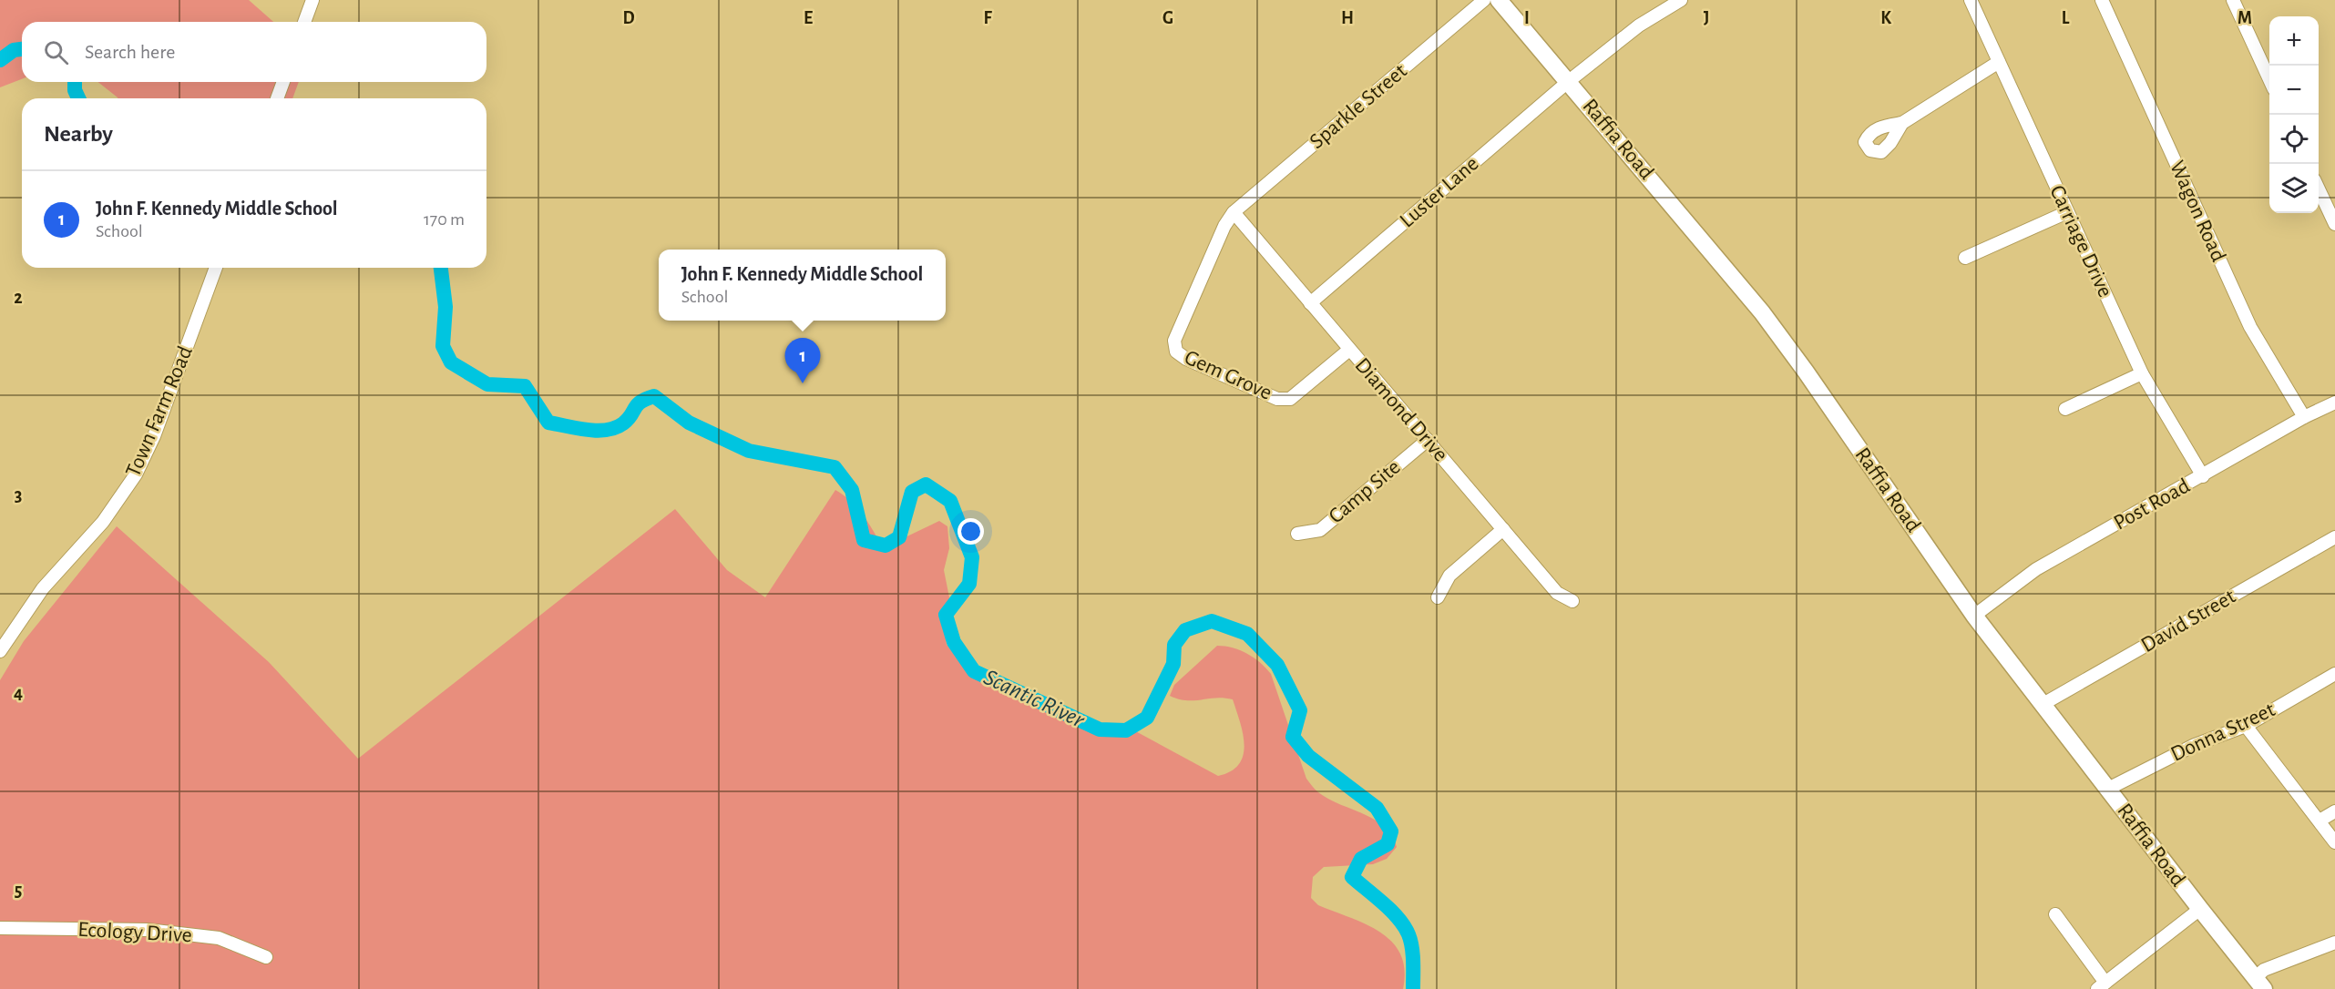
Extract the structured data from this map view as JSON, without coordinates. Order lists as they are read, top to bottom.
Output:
{
  "streets": {
    "main road": ["Raffia Road"],
    "street": [
      "Sparkle Street",
      "Luster Lane",
      "Wagon Road",
      "Carriage Drive",
      "Gem Grove",
      "Diamond Drive",
      "Town Farm Road",
      "Camp Site",
      "Post Road",
      "David Street",
      "Donna Street",
      "Ecology Drive"
    ]
  },
  "crossings": [
    ["Sparkle Street", "Gem Grove"],
    ["Sparkle Street", "Diamond Drive"],
    ["Raffia Road", "Luster Lane"],
    ["Raffia Road", "Post Road"],
    ["Raffia Road", "David Street"],
    ["Raffia Road", "Donna Street"],
    ["Luster Lane", "Diamond Drive"],
    ["Wagon Road", "Post Road"],
    ["Carriage Drive", "Post Road"],
    ["Gem Grove", "Diamond Drive"],
    ["Diamond Drive", "Camp Site"]
  ],
  "water": ["Scantic River"],
  "page": {
    "map_buttons": ["+", "−"],
    "search": "Search here",
    "heading": "Nearby",
    "list": [
      {
        "mark": "1",
        "name": "John F. Kennedy Middle School",
        "note": "School",
        "value": "170 m"
      }
    ],
    "popup": ["John F. Kennedy Middle School", "School"],
    "pins": "1"
  },
  "grid": {
    "columns": [
      "D",
      "E",
      "F",
      "G",
      "H",
      "I",
      "J",
      "K",
      "L",
      "M"
    ],
    "rows": [
      "2",
      "3",
      "4",
      "5"
    ]
  }
}
